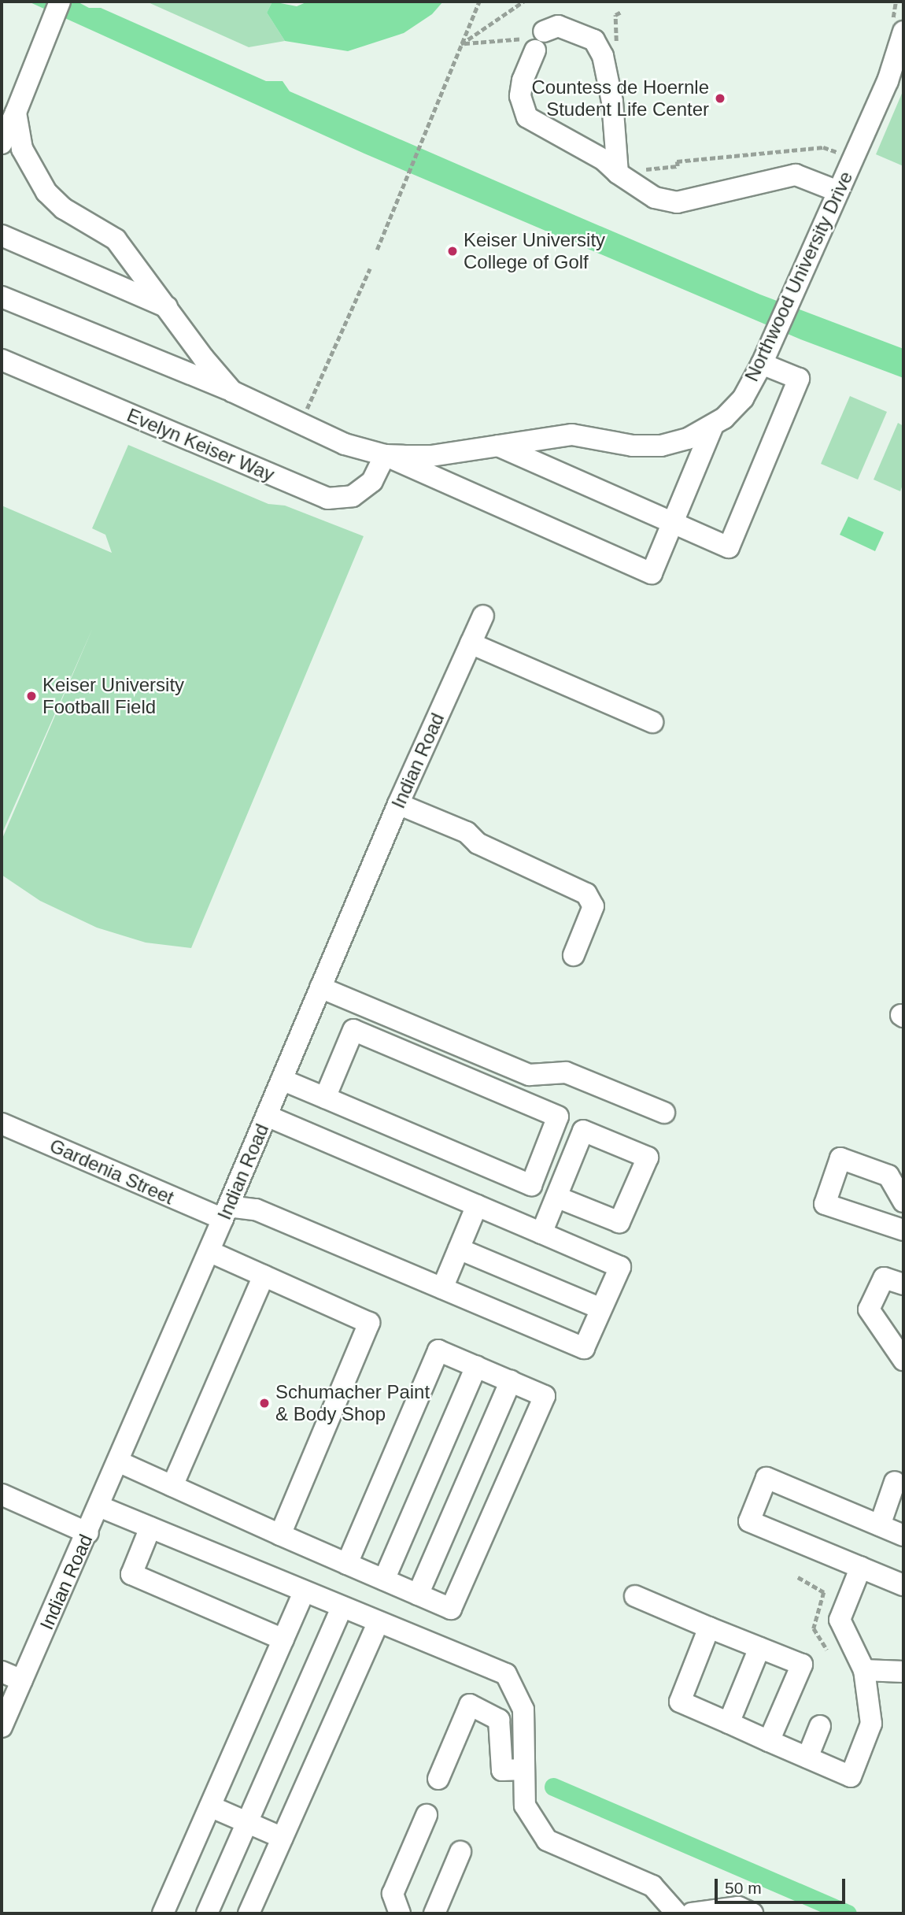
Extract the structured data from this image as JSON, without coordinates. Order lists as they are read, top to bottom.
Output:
{
  "streets": {
    "street": [
      "Northwood University Drive",
      "Evelyn Keiser Way",
      "Indian Road",
      "Gardenia Street"
    ]
  },
  "crossings": [
    ["Northwood University Drive", "Evelyn Keiser Way"],
    ["Indian Road", "Gardenia Street"]
  ],
  "places": [
    "Countess de Hoernle Student Life Center",
    "Keiser University College of Golf",
    "Keiser University Football Field",
    "Schumacher Paint & Body Shop"
  ],
  "scale_bar": "50 m"
}
